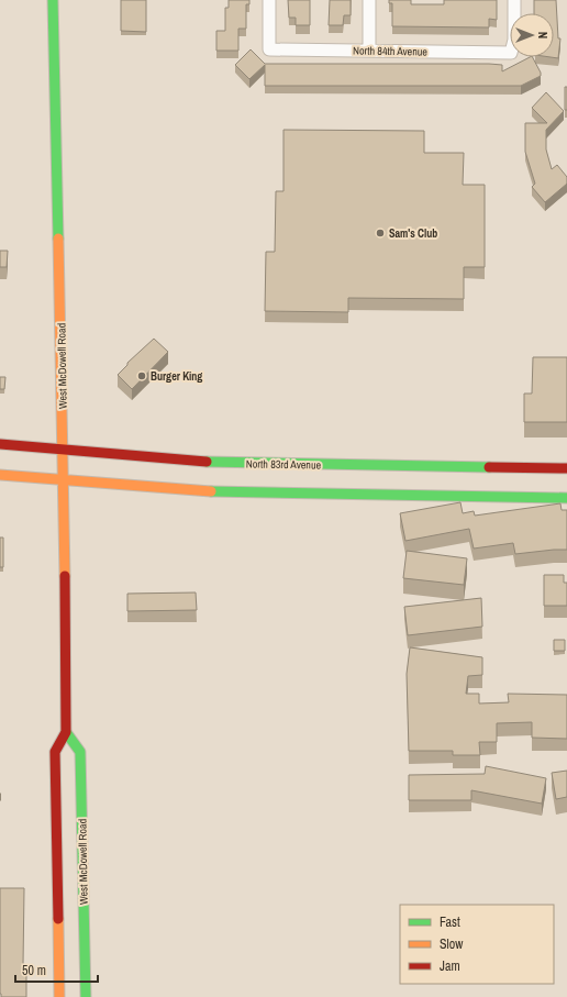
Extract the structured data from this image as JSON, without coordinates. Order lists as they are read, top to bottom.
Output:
{
  "streets": {
    "main road": ["West McDowell Road", "North 83rd Avenue"],
    "street": ["North 84th Avenue"]
  },
  "crossings": [
    ["West McDowell Road", "North 83rd Avenue"]
  ],
  "places": ["Sam's Club", "Burger King"],
  "legend": ["Fast", "Slow", "Jam"],
  "scale_bar": "50 m",
  "north": "right"
}
